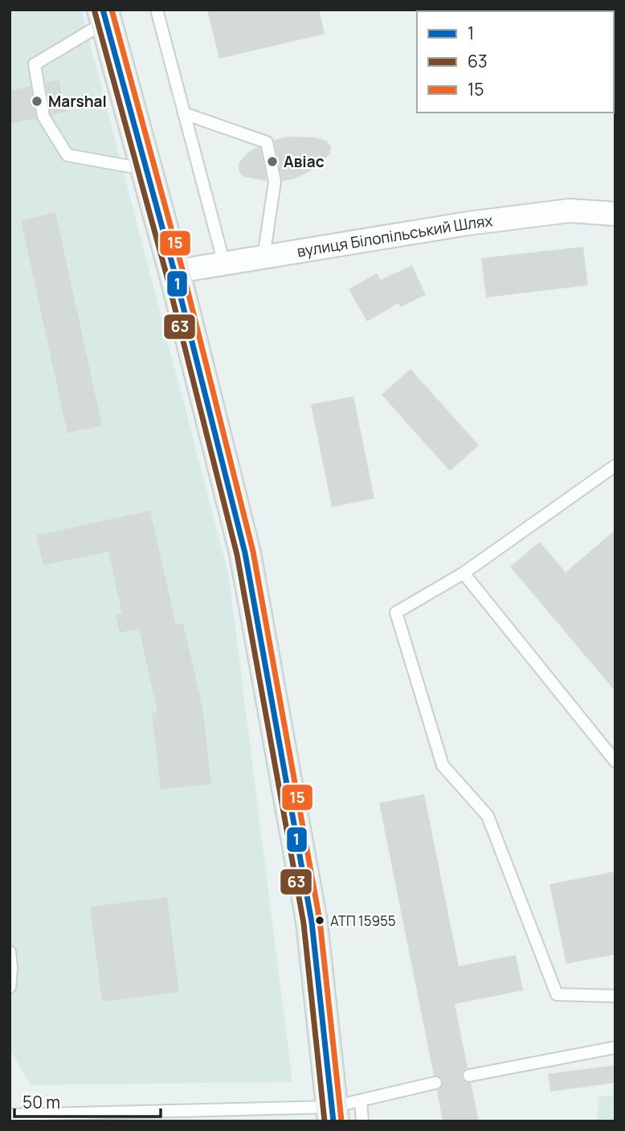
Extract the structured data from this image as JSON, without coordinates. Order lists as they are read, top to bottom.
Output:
{
  "streets": {
    "street": ["вулиця Білопільський Шлях"]
  },
  "places": ["Marshal", "Авіас", "АТП 15955"],
  "lines": ["transit line 1", "transit line 15", "transit line 63"],
  "legend": ["1", "63", "15"],
  "scale_bar": "50 m"
}
